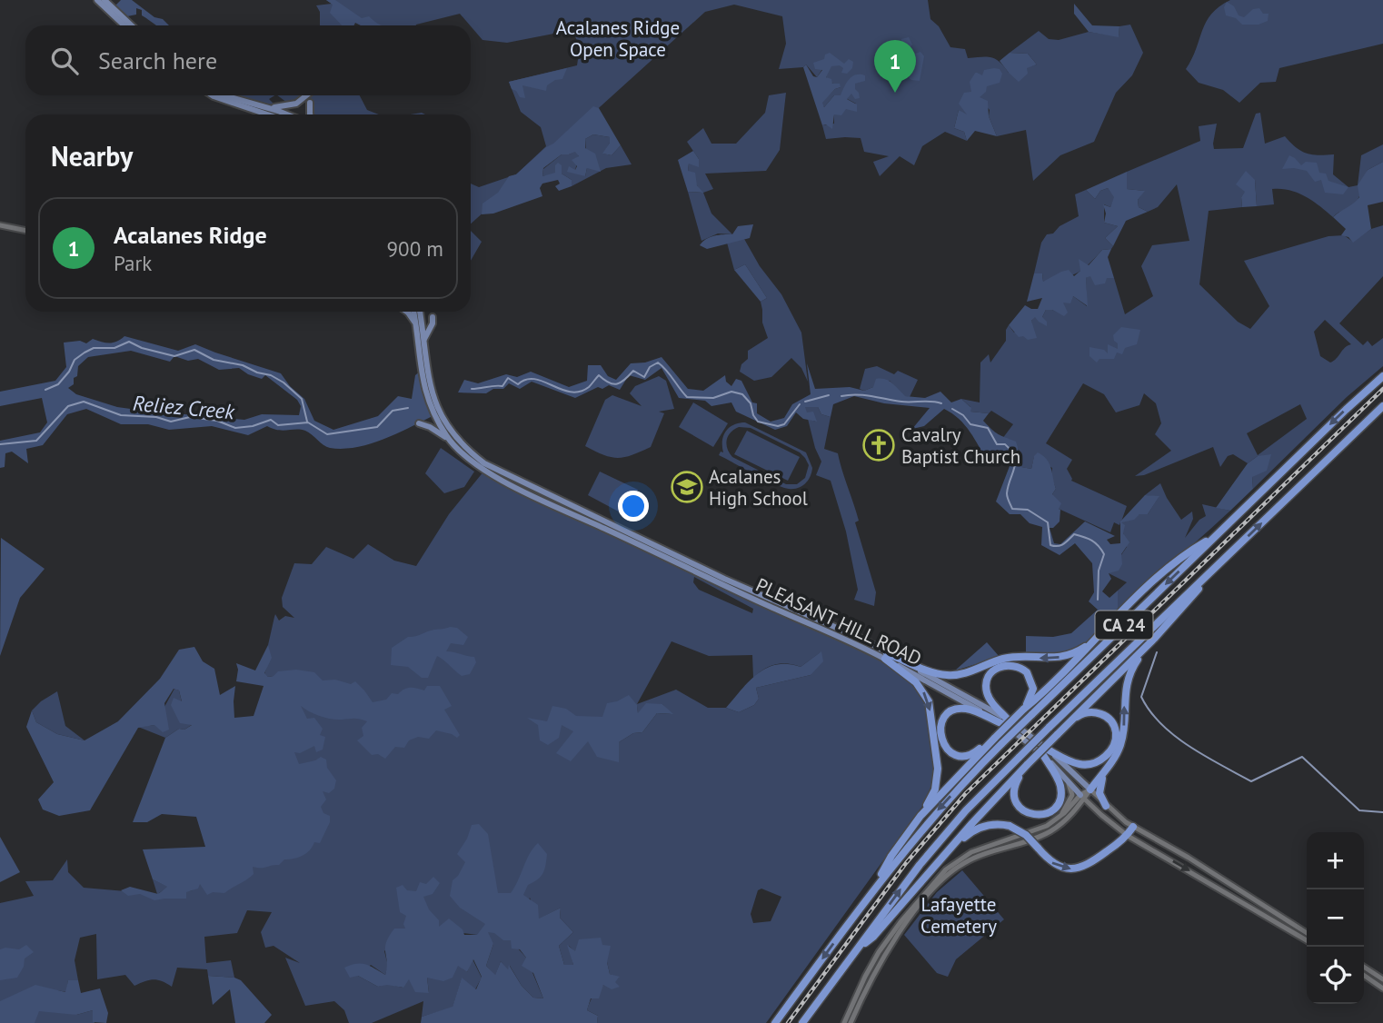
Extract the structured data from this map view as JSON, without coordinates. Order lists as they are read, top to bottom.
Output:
{
  "streets": {
    "highway": ["CA 24"],
    "main road": ["PLEASANT HILL ROAD"]
  },
  "water": ["Reliez Creek"],
  "parks": ["Acalanes Ridge Open Space", "Lafayette Cemetery"],
  "places": {
    "church": ["Cavalry Baptist Church"],
    "school or university": ["Acalanes High School"]
  },
  "page": {
    "search": "Search here",
    "pins": "1",
    "heading": "Nearby",
    "list": [
      {
        "mark": "1",
        "name": "Acalanes Ridge",
        "note": "Park",
        "value": "900 m"
      }
    ],
    "map_buttons": ["+", "−"]
  }
}
